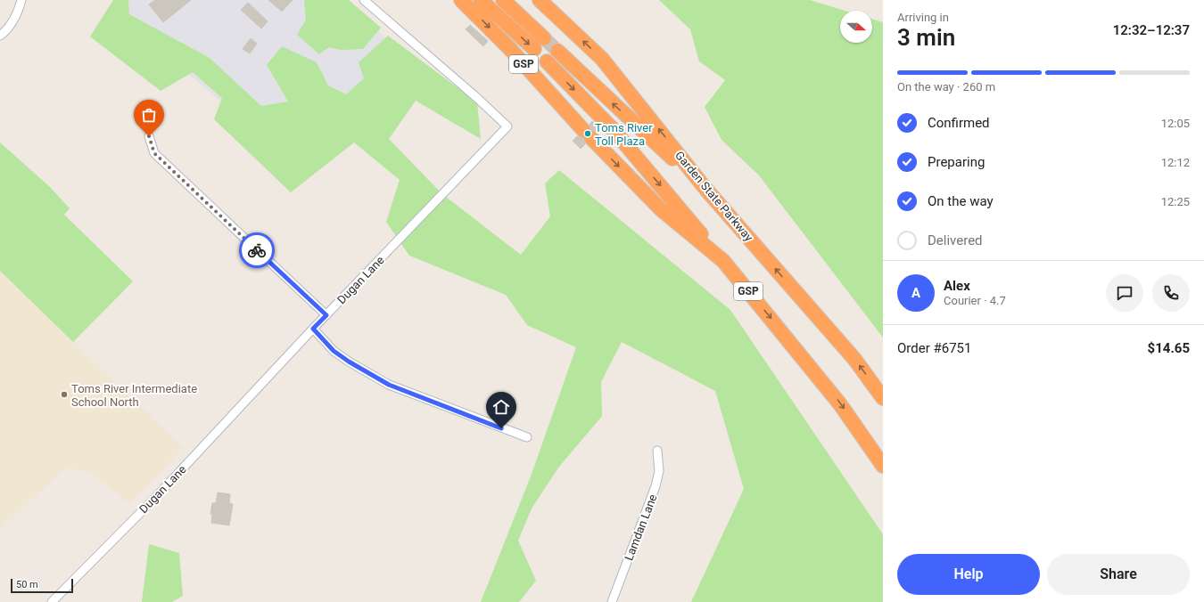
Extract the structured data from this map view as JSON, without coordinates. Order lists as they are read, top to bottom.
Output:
{
  "streets": {
    "highway": ["GSP", "Garden State Parkway"],
    "street": ["Dugan Lane", "Lamdan Lane"]
  },
  "places": ["Toms River Toll Plaza", "Toms River Intermediate School North"],
  "scale_bar": "50 m",
  "north": "right",
  "page": {
    "heading": ["3 min", "Arriving in", "12:32–12:37"],
    "panel": [
      "Alex",
      "Courier · 4.7",
      "Order #6751",
      "$14.65"
    ],
    "bar": "On the way · 260 m",
    "list": [
      ["Confirmed", "12:05"],
      ["Preparing", "12:12"],
      ["On the way", "12:25"],
      "Delivered"
    ],
    "round": "A",
    "buttons": ["Help", "Share"],
    "scale": "50 m"
  }
}
